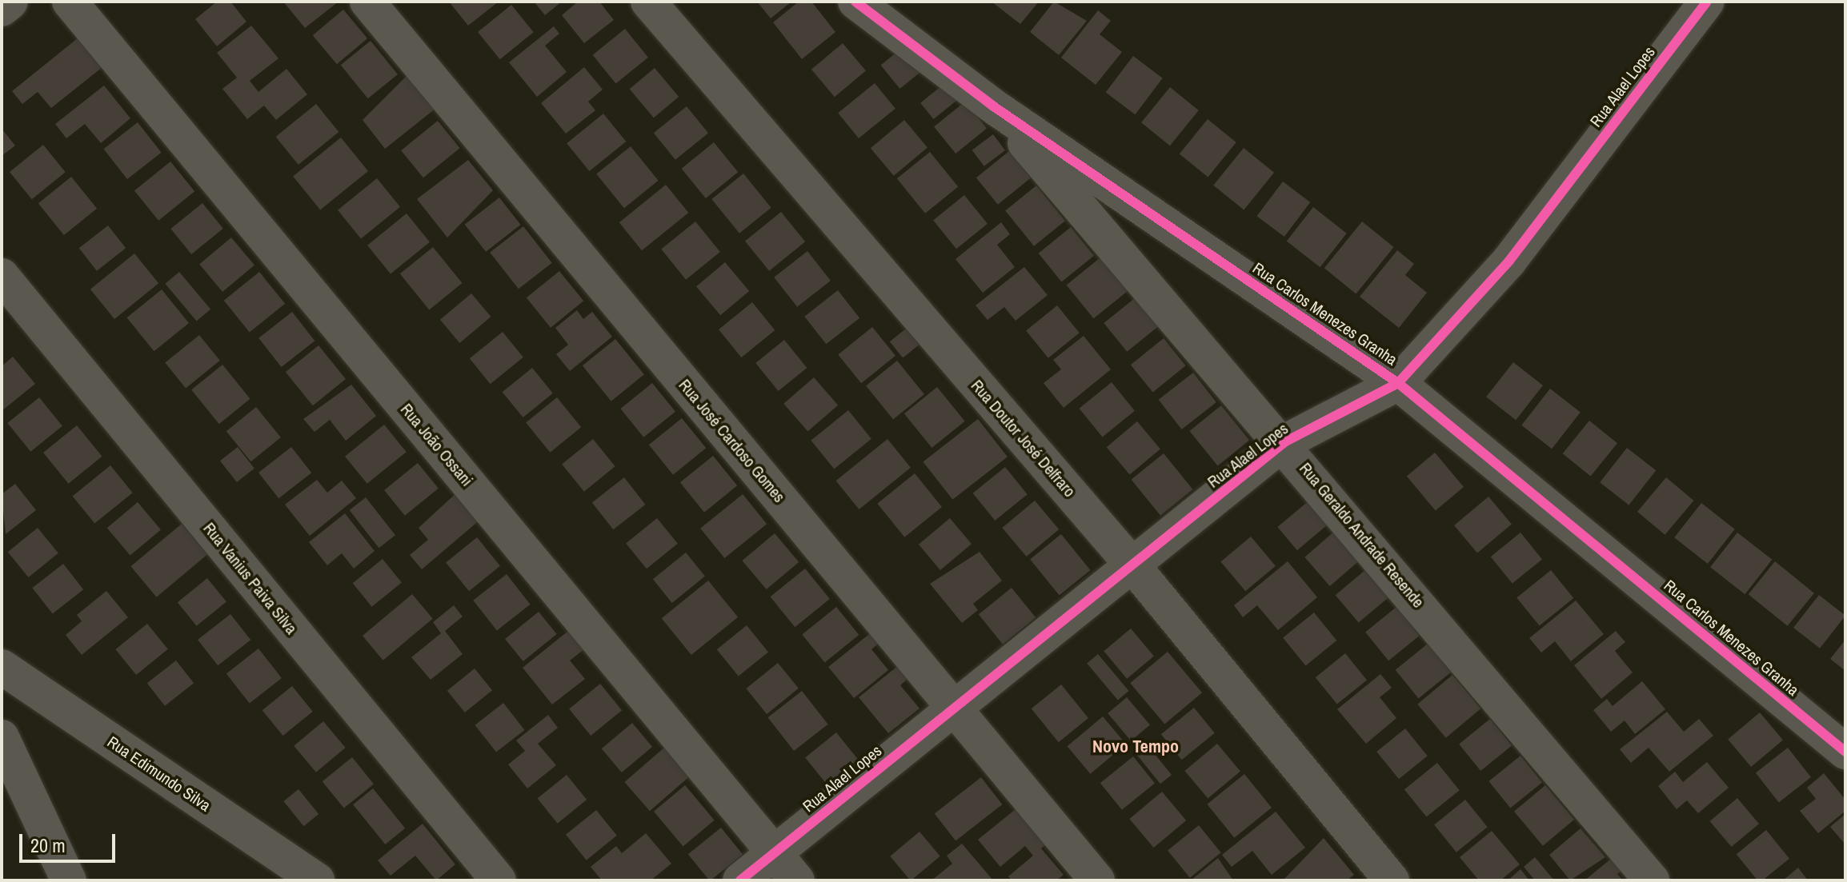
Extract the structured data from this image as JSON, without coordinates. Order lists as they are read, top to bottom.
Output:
{
  "streets": {
    "street": [
      "Rua Alael Lopes",
      "Rua Carlos Menezes Granha",
      "Rua Doutor José Delfraro",
      "Rua José Cardoso Gomes",
      "Rua João Ossani",
      "Rua Geraldo Andrade Resende",
      "Rua Vanius Paiva Silva",
      "Rua Edimundo Silva"
    ]
  },
  "crossings": [
    ["Rua Alael Lopes", "Rua Carlos Menezes Granha"],
    ["Rua Alael Lopes", "Rua Doutor José Delfraro"],
    ["Rua Alael Lopes", "Rua José Cardoso Gomes"],
    ["Rua Alael Lopes", "Rua João Ossani"],
    ["Rua Alael Lopes", "Rua Geraldo Andrade Resende"],
    ["Rua Carlos Menezes Granha", "Rua Geraldo Andrade Resende"]
  ],
  "districts": ["Novo Tempo"],
  "scale_bar": "20 m"
}
